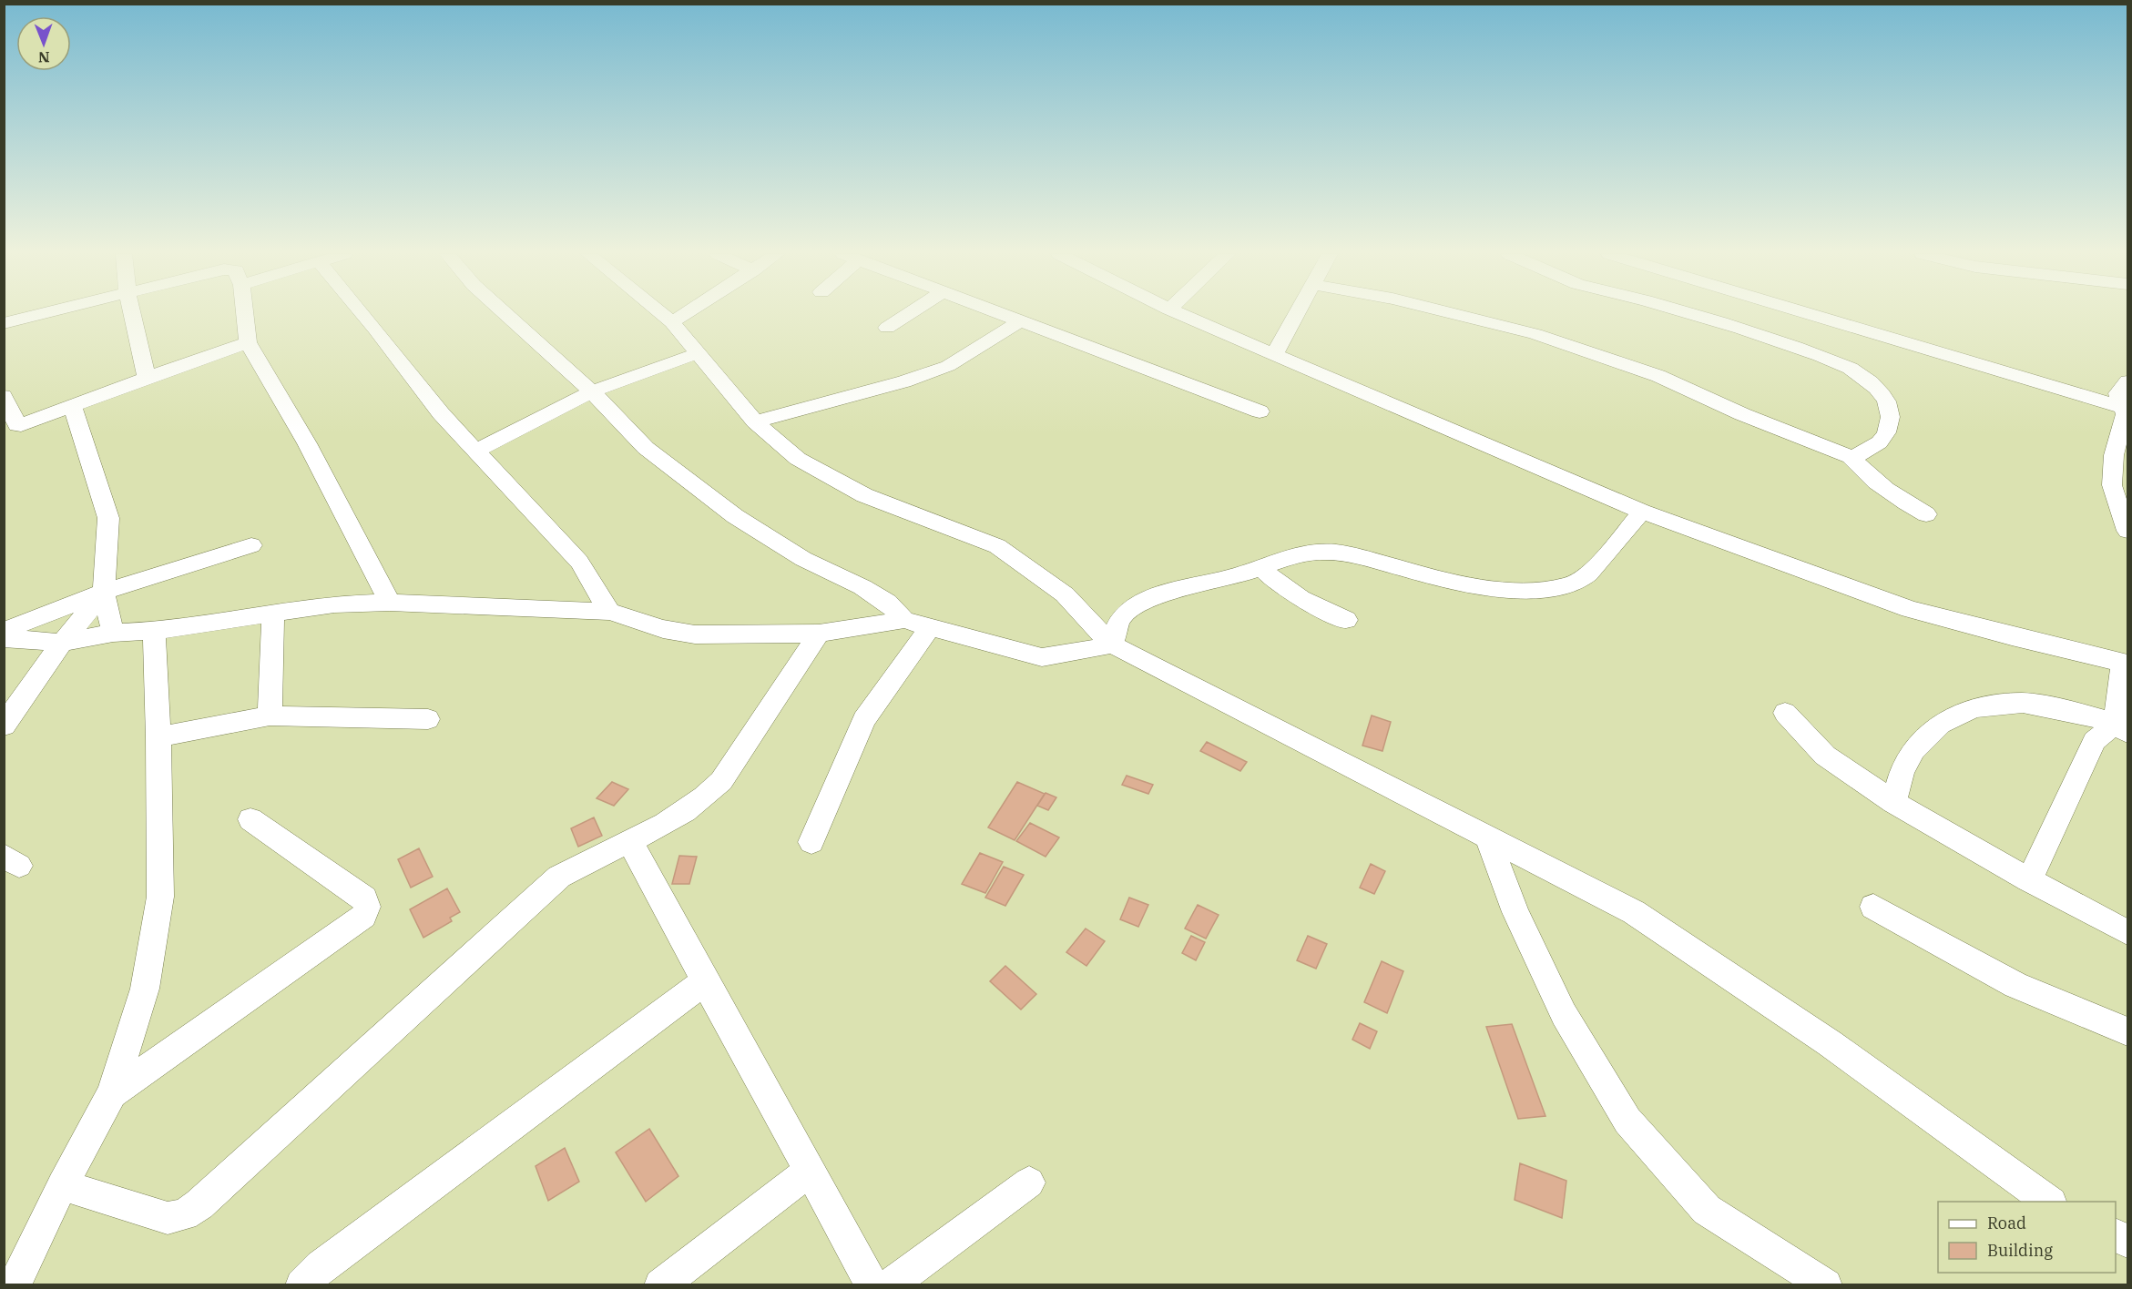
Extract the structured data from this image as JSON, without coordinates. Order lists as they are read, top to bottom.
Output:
{
  "legend": ["Road", "Building"],
  "north": "bottom"
}
